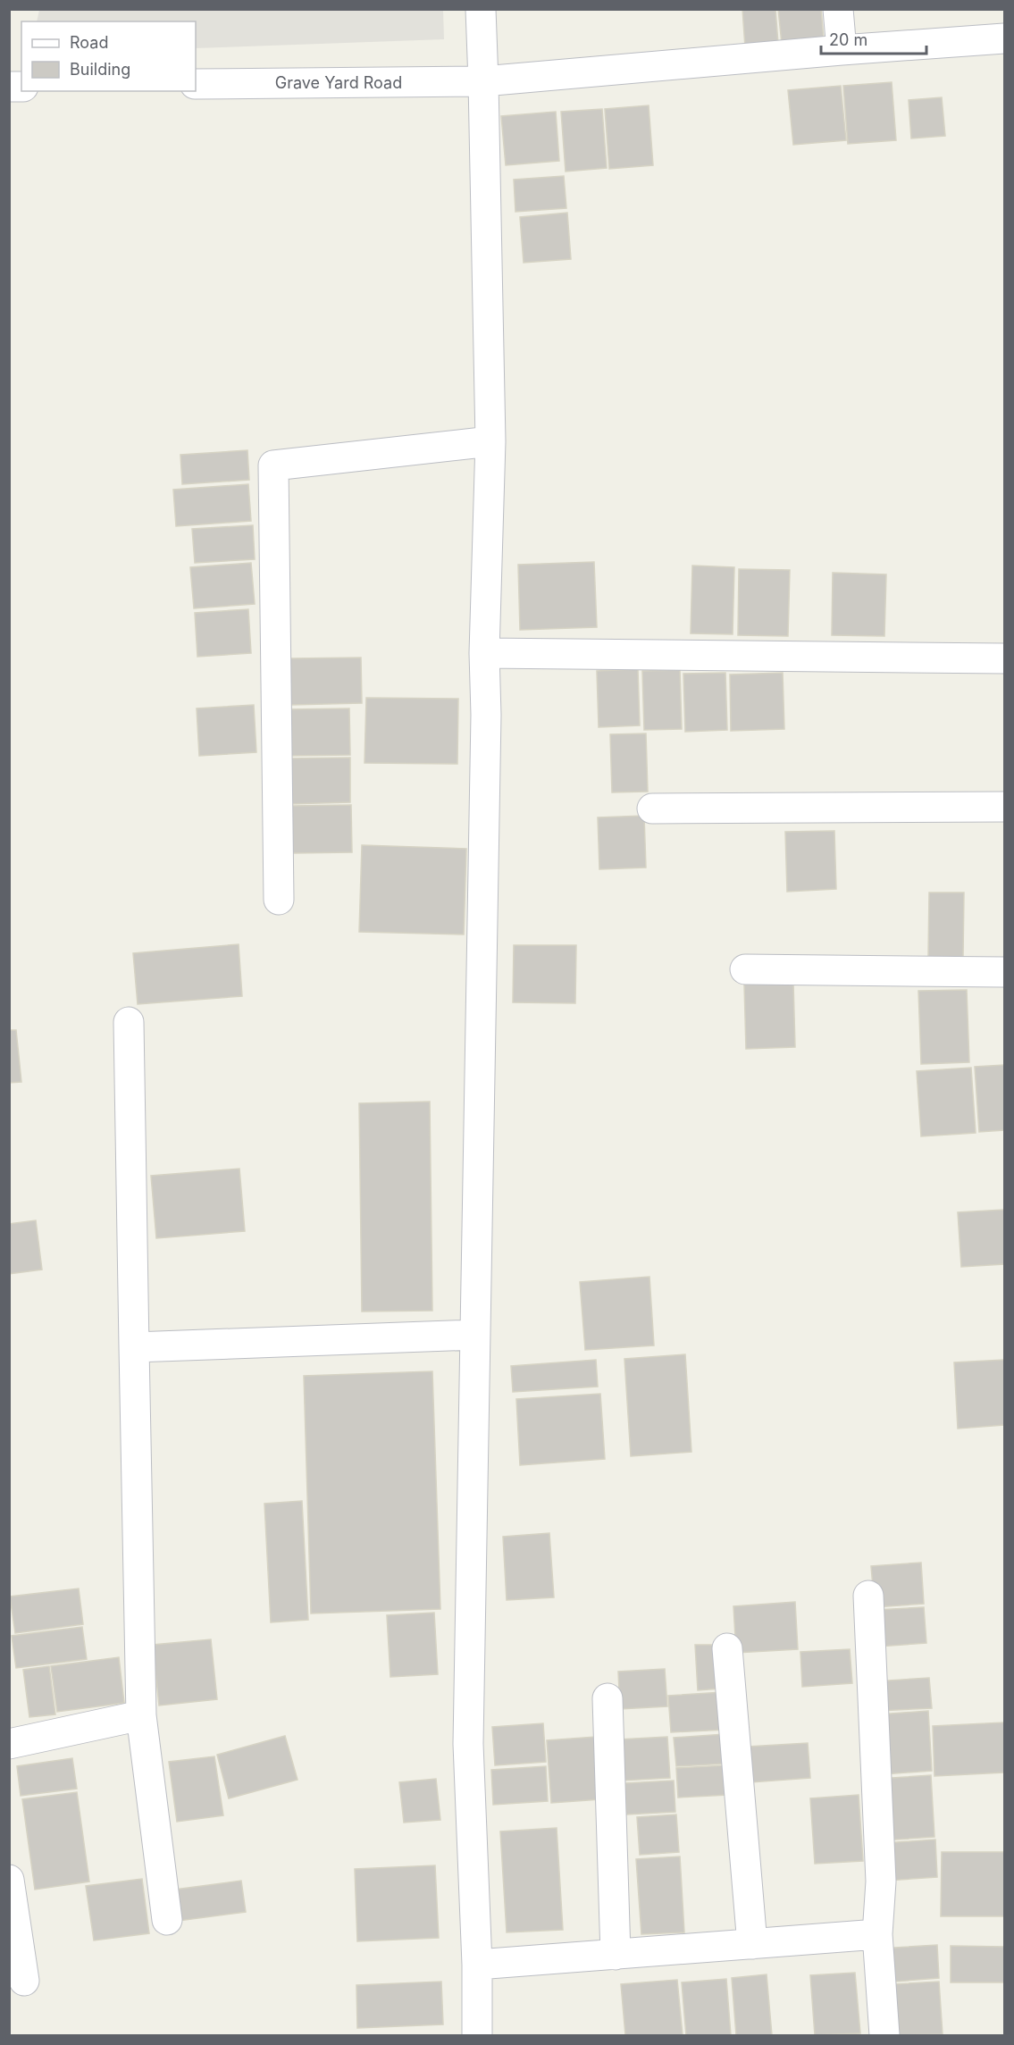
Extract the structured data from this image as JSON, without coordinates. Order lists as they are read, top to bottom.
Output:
{
  "streets": {
    "street": ["Grave Yard Road"]
  },
  "legend": ["Road", "Building"],
  "scale_bar": "20 m"
}
